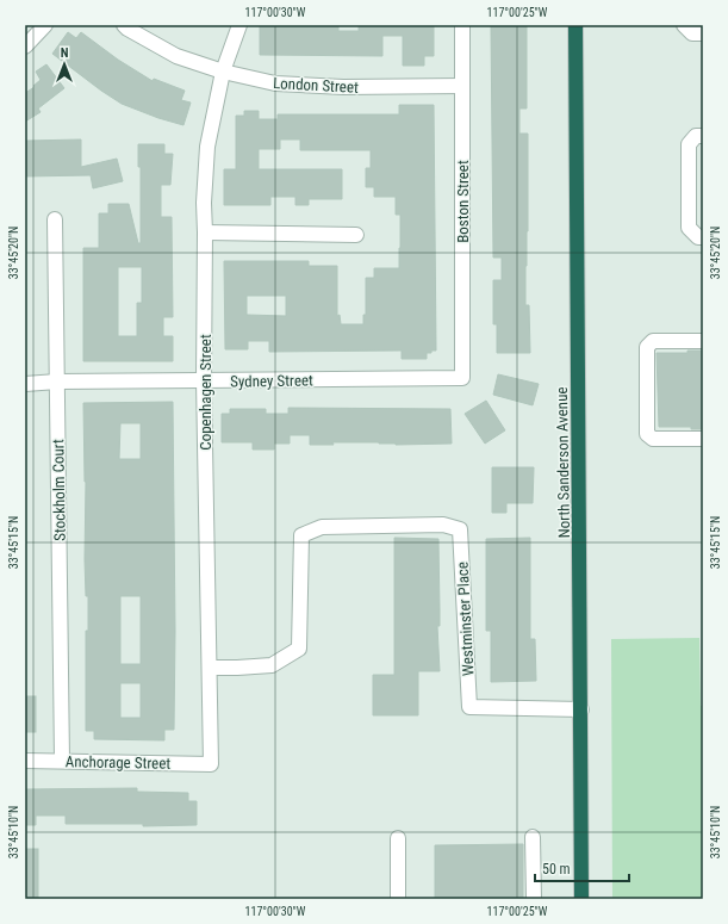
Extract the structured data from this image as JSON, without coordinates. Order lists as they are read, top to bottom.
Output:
{
  "streets": {
    "highway": ["North Sanderson Avenue"],
    "street": [
      "London Street",
      "Boston Street",
      "Sydney Street",
      "Copenhagen Street",
      "Stockholm Court",
      "Westminster Place",
      "Anchorage Street"
    ]
  },
  "crossings": [
    ["London Street", "Boston Street"],
    ["London Street", "Copenhagen Street"],
    ["Boston Street", "Sydney Street"],
    ["Sydney Street", "Copenhagen Street"],
    ["Sydney Street", "Stockholm Court"],
    ["Copenhagen Street", "Westminster Place"],
    ["Copenhagen Street", "Anchorage Street"],
    ["North Sanderson Avenue", "Westminster Place"],
    ["Stockholm Court", "Anchorage Street"]
  ],
  "scale_bar": "50 m",
  "north": "top",
  "coordinates": [
    "117°00'30\"W",
    "117°00'25\"W",
    "33°45'20\"N",
    "33°45'15\"N",
    "33°45'10\"N"
  ]
}
